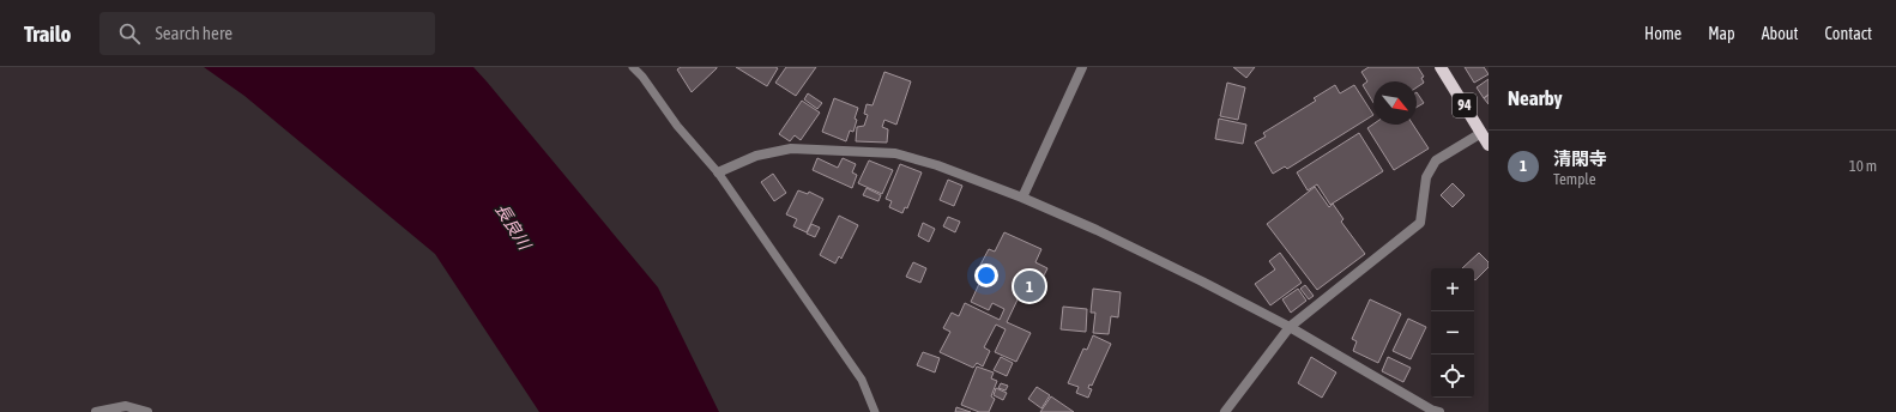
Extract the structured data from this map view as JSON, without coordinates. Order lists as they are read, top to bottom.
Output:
{
  "streets": {
    "main road": ["94"]
  },
  "water": ["長良川"],
  "north": "bottom right",
  "page": {
    "header": "Trailo",
    "search": "Search here",
    "nav": [
      "Home",
      "Map",
      "About",
      "Contact"
    ],
    "heading": "Nearby",
    "list": [
      {
        "mark": "1",
        "name": "清閑寺",
        "note": "Temple",
        "value": "10 m"
      }
    ],
    "map_buttons": ["+", "−"],
    "pins": "1"
  }
}
